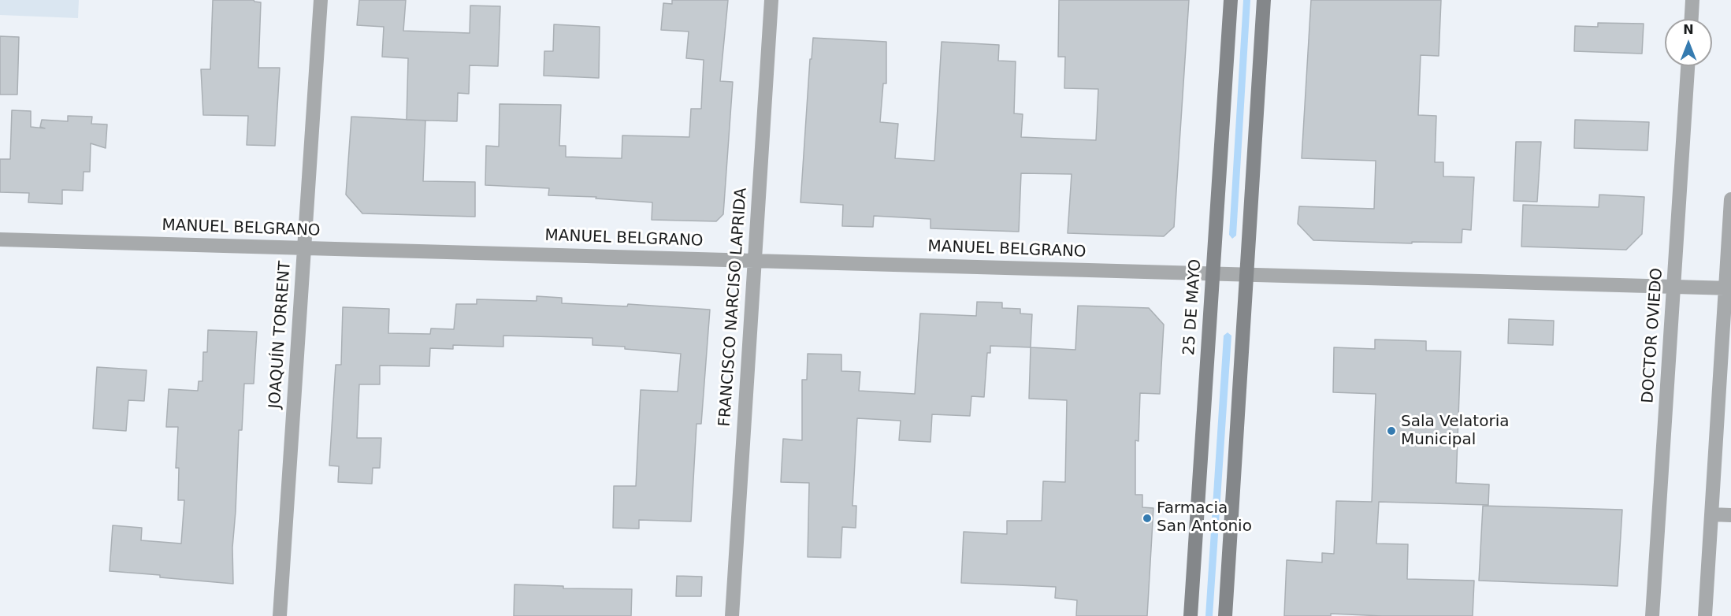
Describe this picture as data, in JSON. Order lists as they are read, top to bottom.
{
  "streets": {
    "main road": ["25 DE MAYO"],
    "street": [
      "MANUEL BELGRANO",
      "FRANCISCO NARCISO LAPRIDA",
      "JOAQUÍN TORRENT",
      "DOCTOR OVIEDO"
    ]
  },
  "crossings": [
    ["MANUEL BELGRANO", "FRANCISCO NARCISO LAPRIDA"],
    ["MANUEL BELGRANO", "25 DE MAYO"],
    ["MANUEL BELGRANO", "JOAQUÍN TORRENT"],
    ["MANUEL BELGRANO", "DOCTOR OVIEDO"]
  ],
  "places": ["Sala Velatoria Municipal", "Farmacia San Antonio"],
  "north": "top"
}
